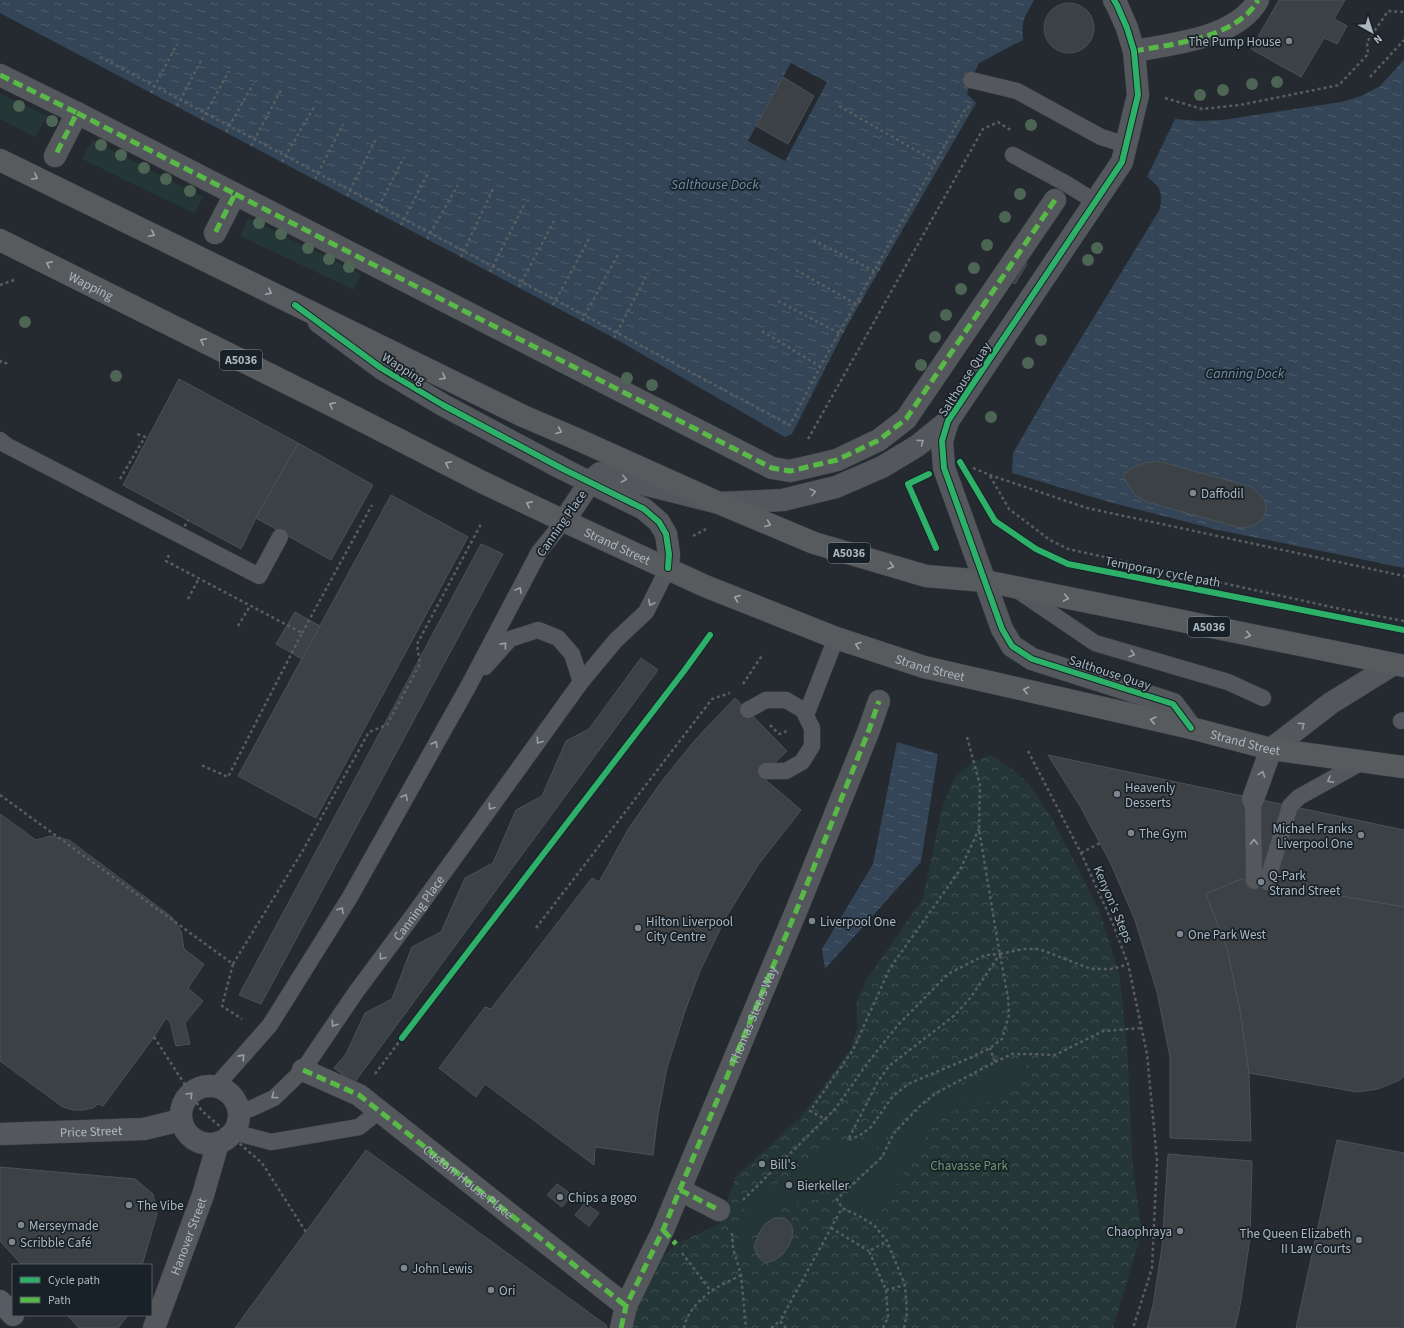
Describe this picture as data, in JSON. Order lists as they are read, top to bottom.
{
  "streets": {
    "highway": ["Wapping", "A5036", "Strand Street"],
    "street": [
      "Salthouse Quay",
      "Canning Place",
      "Thomas Steers Way",
      "Price Street",
      "Custom House Place",
      "Hanover Street"
    ],
    "path": ["Kenyon's Steps"],
    "cycle path": ["Temporary cycle path"]
  },
  "crossings": [
    ["Wapping", "A5036"],
    ["Wapping", "Salthouse Quay"],
    ["Wapping", "Canning Place"],
    ["Wapping", "Strand Street"],
    ["A5036", "Salthouse Quay"],
    ["A5036", "Canning Place"],
    ["Salthouse Quay", "Canning Place"],
    ["Salthouse Quay", "Strand Street"],
    ["Canning Place", "Strand Street"],
    ["Canning Place", "Price Street"],
    ["Canning Place", "Custom House Place"],
    ["Canning Place", "Hanover Street"],
    ["Thomas Steers Way", "Custom House Place"],
    ["Price Street", "Hanover Street"]
  ],
  "water": ["Salthouse Dock", "Canning Dock"],
  "parks": ["Chavasse Park"],
  "places": [
    "The Pump House",
    "Daffodil",
    "Heavenly Desserts",
    "The Gym",
    "Michael Franks Liverpool One",
    "Q-Park Strand Street",
    "Liverpool One",
    "Hilton Liverpool City Centre",
    "One Park West",
    "Bill's",
    "Bierkeller",
    "Chips a gogo",
    "The Vibe",
    "Merseymade",
    "Chaophraya",
    "The Queen Elizabeth II Law Courts",
    "Scribble Café",
    "John Lewis",
    "Ori"
  ],
  "legend": ["Cycle path", "Path"],
  "north": "bottom right"
}
